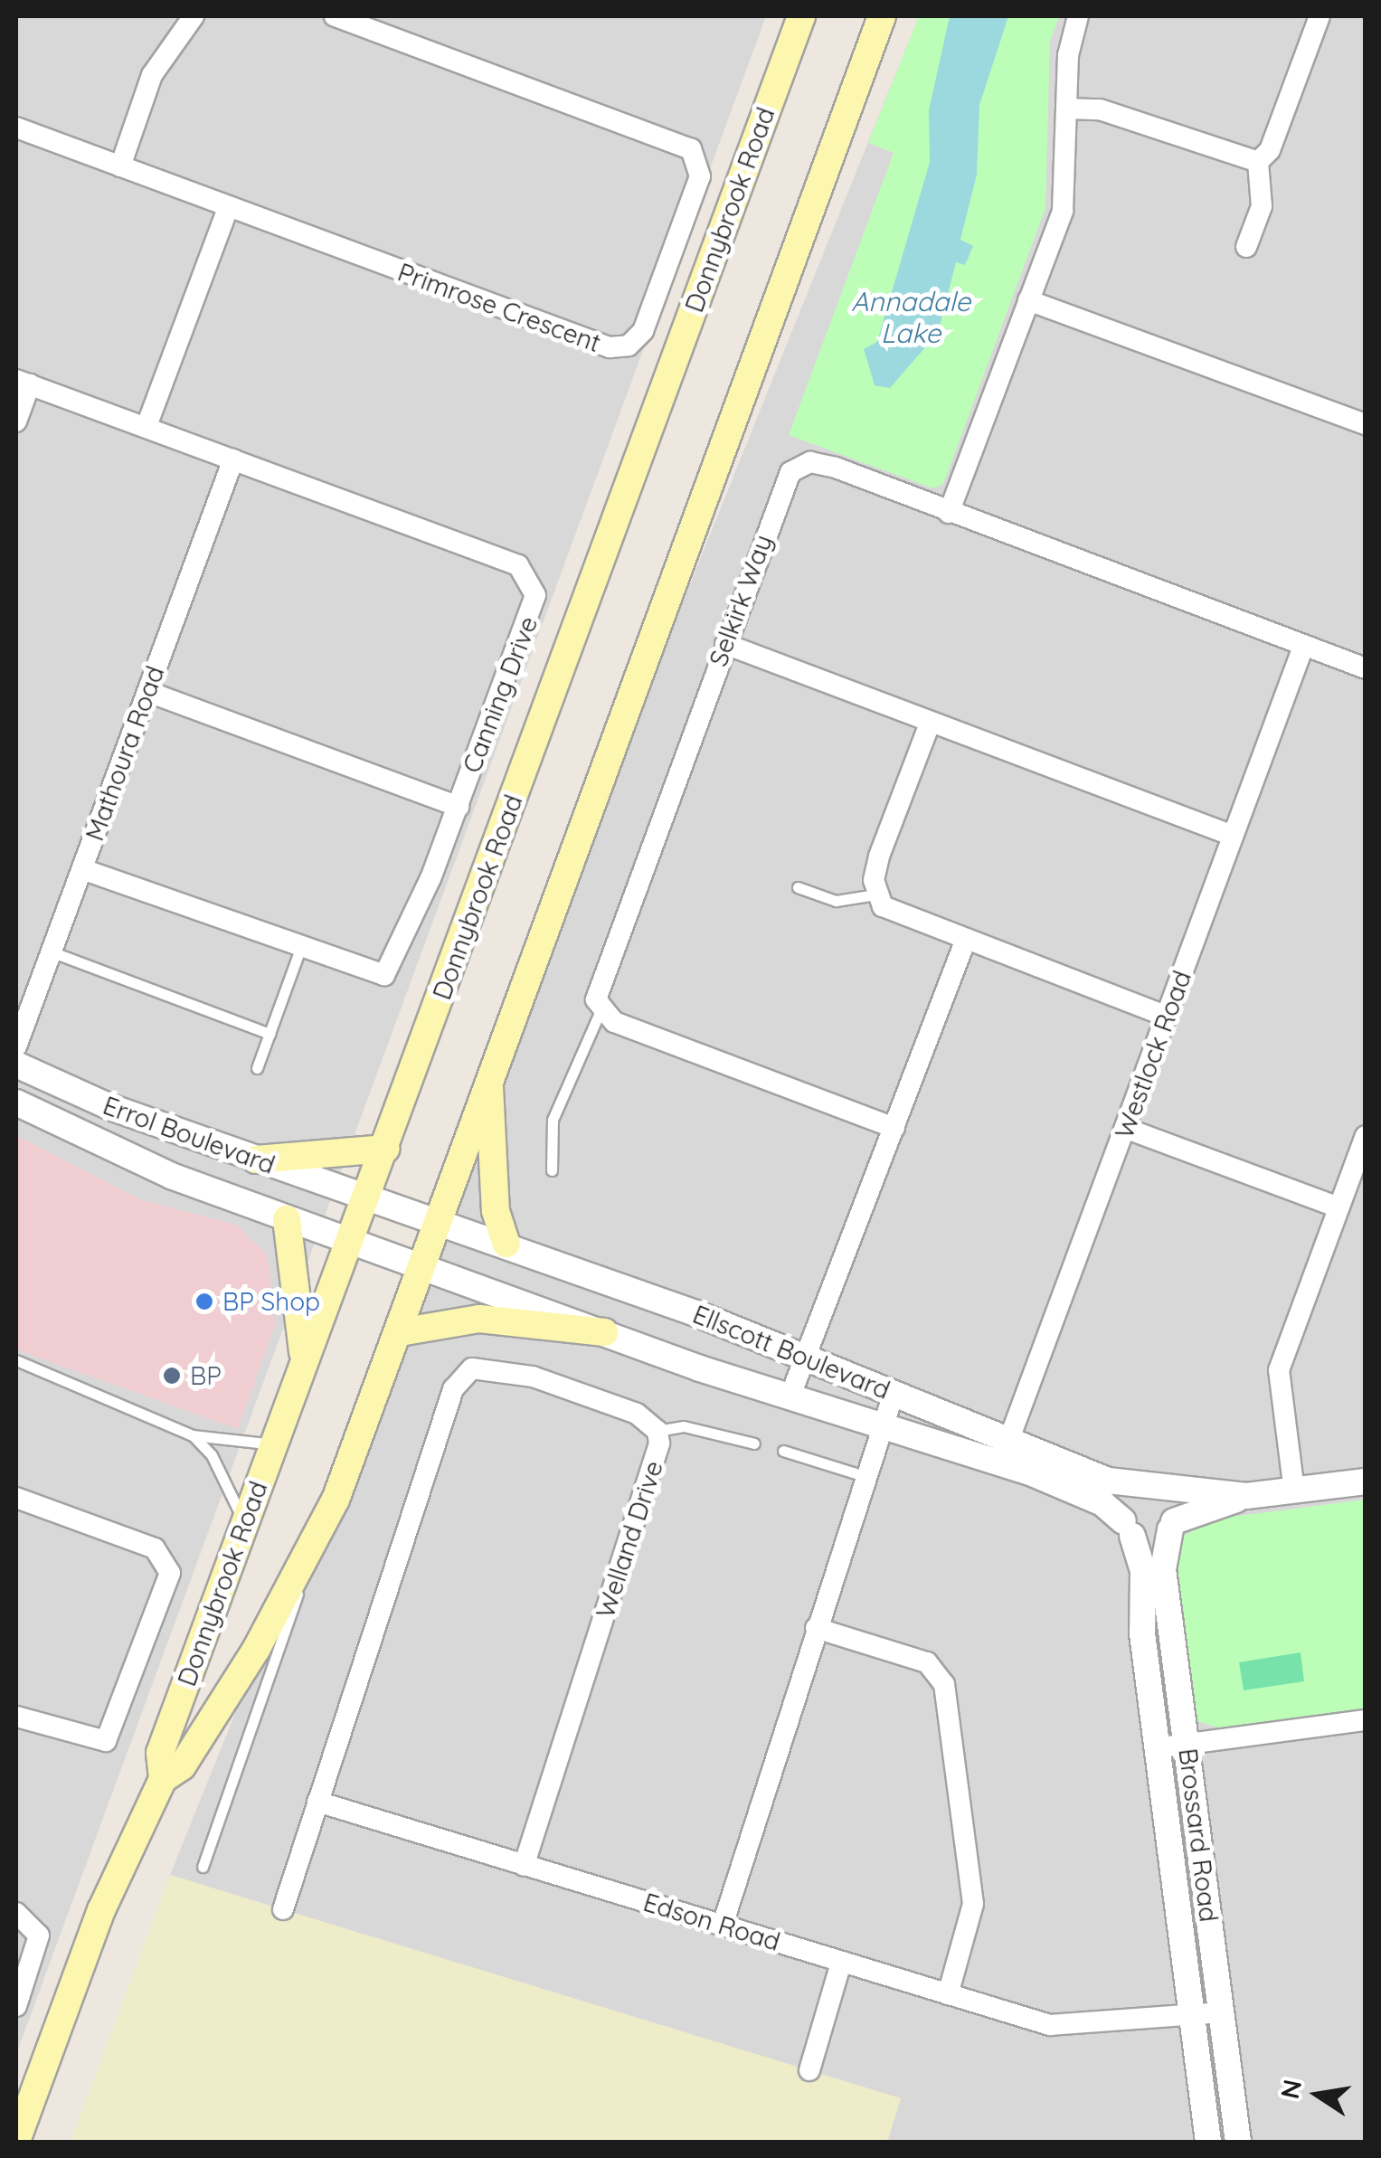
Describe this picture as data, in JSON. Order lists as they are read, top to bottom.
{
  "streets": {
    "main road": ["Donnybrook Road"],
    "street": [
      "Primrose Crescent",
      "Selkirk Way",
      "Canning Drive",
      "Mathoura Road",
      "Westlock Road",
      "Errol Boulevard",
      "Ellscott Boulevard",
      "Welland Drive",
      "Brossard Road",
      "Edson Road"
    ]
  },
  "crossings": [
    ["Donnybrook Road", "Errol Boulevard"],
    ["Donnybrook Road", "Ellscott Boulevard"],
    ["Selkirk Way", "Westlock Road"],
    ["Canning Drive", "Mathoura Road"],
    ["Westlock Road", "Ellscott Boulevard"],
    ["Errol Boulevard", "Ellscott Boulevard"],
    ["Ellscott Boulevard", "Brossard Road"],
    ["Welland Drive", "Edson Road"],
    ["Brossard Road", "Edson Road"]
  ],
  "water": ["Annadale Lake"],
  "places": ["BP Shop", "BP"],
  "north": "left"
}
